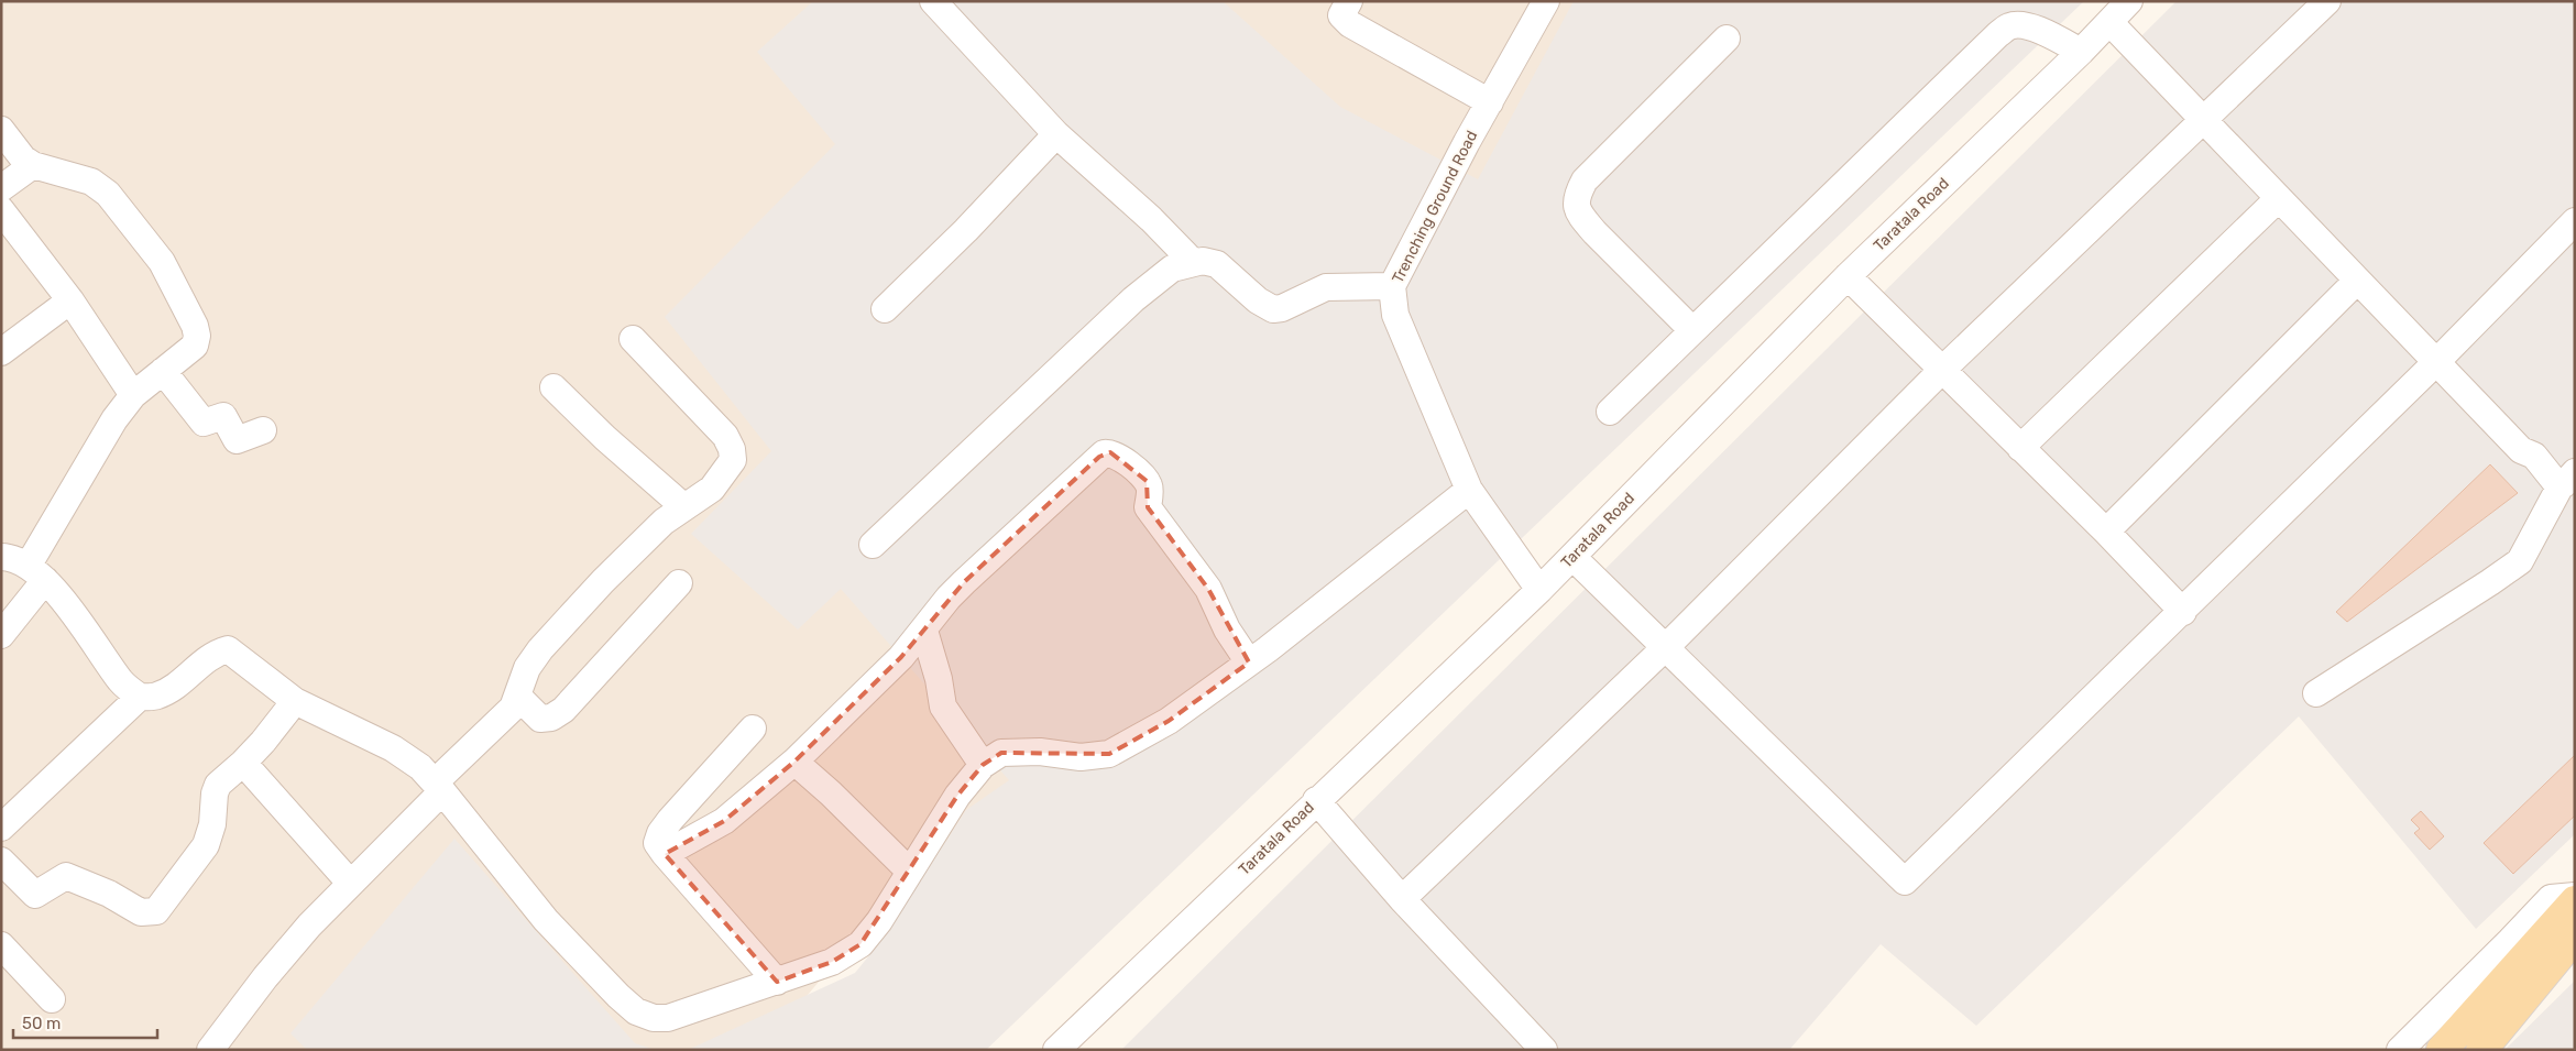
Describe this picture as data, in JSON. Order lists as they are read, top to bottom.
{
  "streets": {
    "street": ["Trenching Ground Road", "Taratala Road"]
  },
  "crossings": [
    ["Trenching Ground Road", "Taratala Road"]
  ],
  "scale_bar": "50 m"
}
